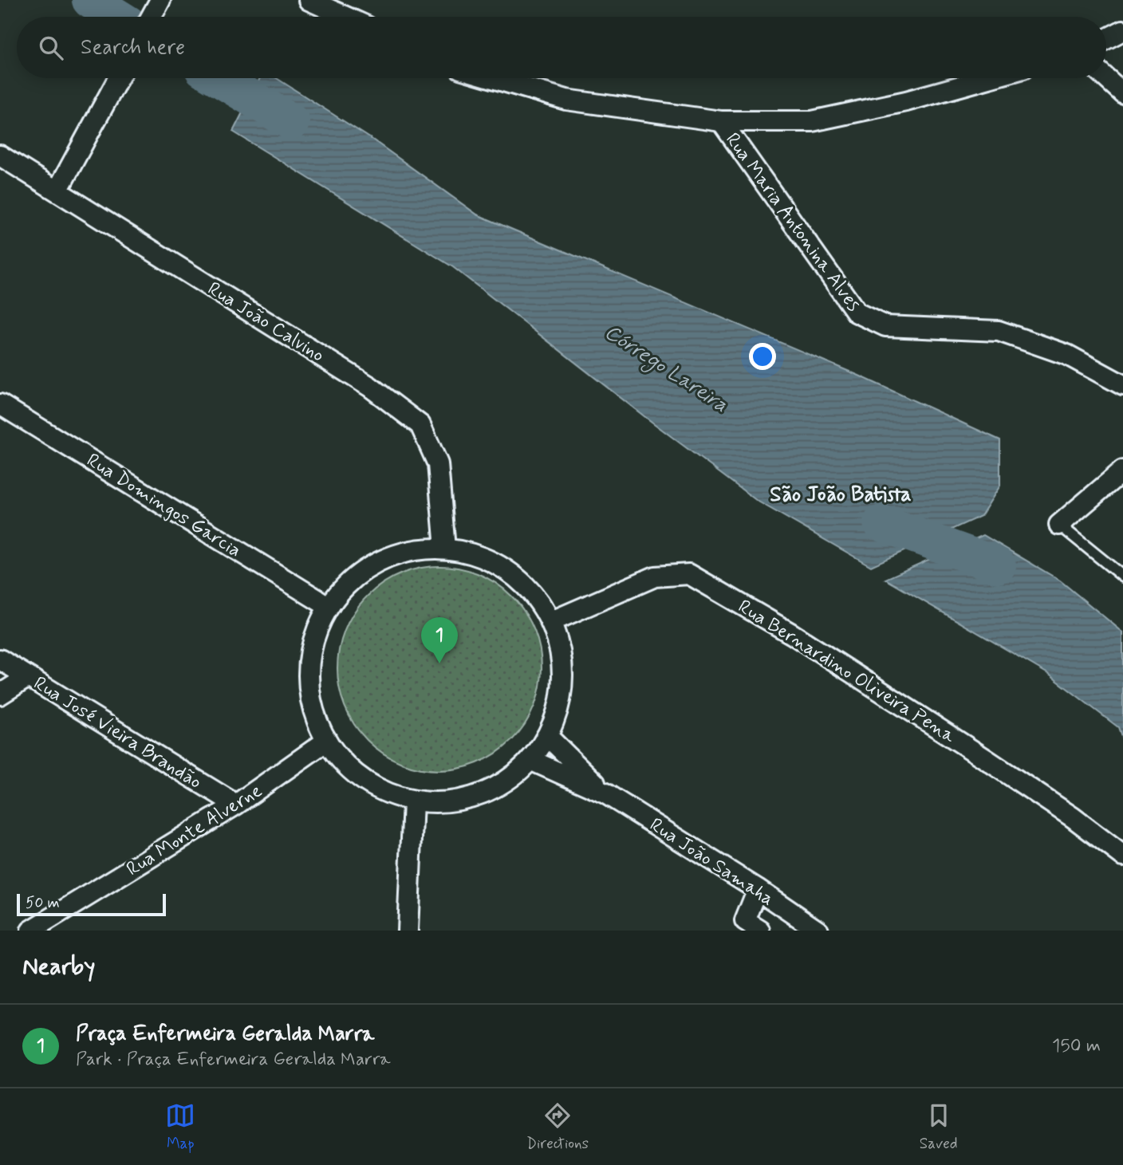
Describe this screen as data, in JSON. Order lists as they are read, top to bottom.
{
  "streets": {
    "street": [
      "Rua Maria Antonina Alves",
      "Rua João Calvino",
      "Rua Domingos Garcia",
      "Rua Bernardino Oliveira Pena",
      "Rua José Vieira Brandão",
      "Rua Monte Alverne",
      "Rua João Samaha"
    ]
  },
  "crossings": [
    ["Rua José Vieira Brandão", "Rua Monte Alverne"]
  ],
  "districts": ["São João Batista"],
  "water": ["Córrego Lareira"],
  "scale_bar": "50 m",
  "page": {
    "search": "Search here",
    "pins": "1",
    "scale": "50 m",
    "heading": "Nearby",
    "list": [
      {
        "mark": "1",
        "name": "Praça Enfermeira Geralda Marra",
        "note": "Park · Praça Enfermeira Geralda Marra",
        "value": "150 m"
      }
    ],
    "nav": ["Map", "Directions", "Saved"]
  }
}
